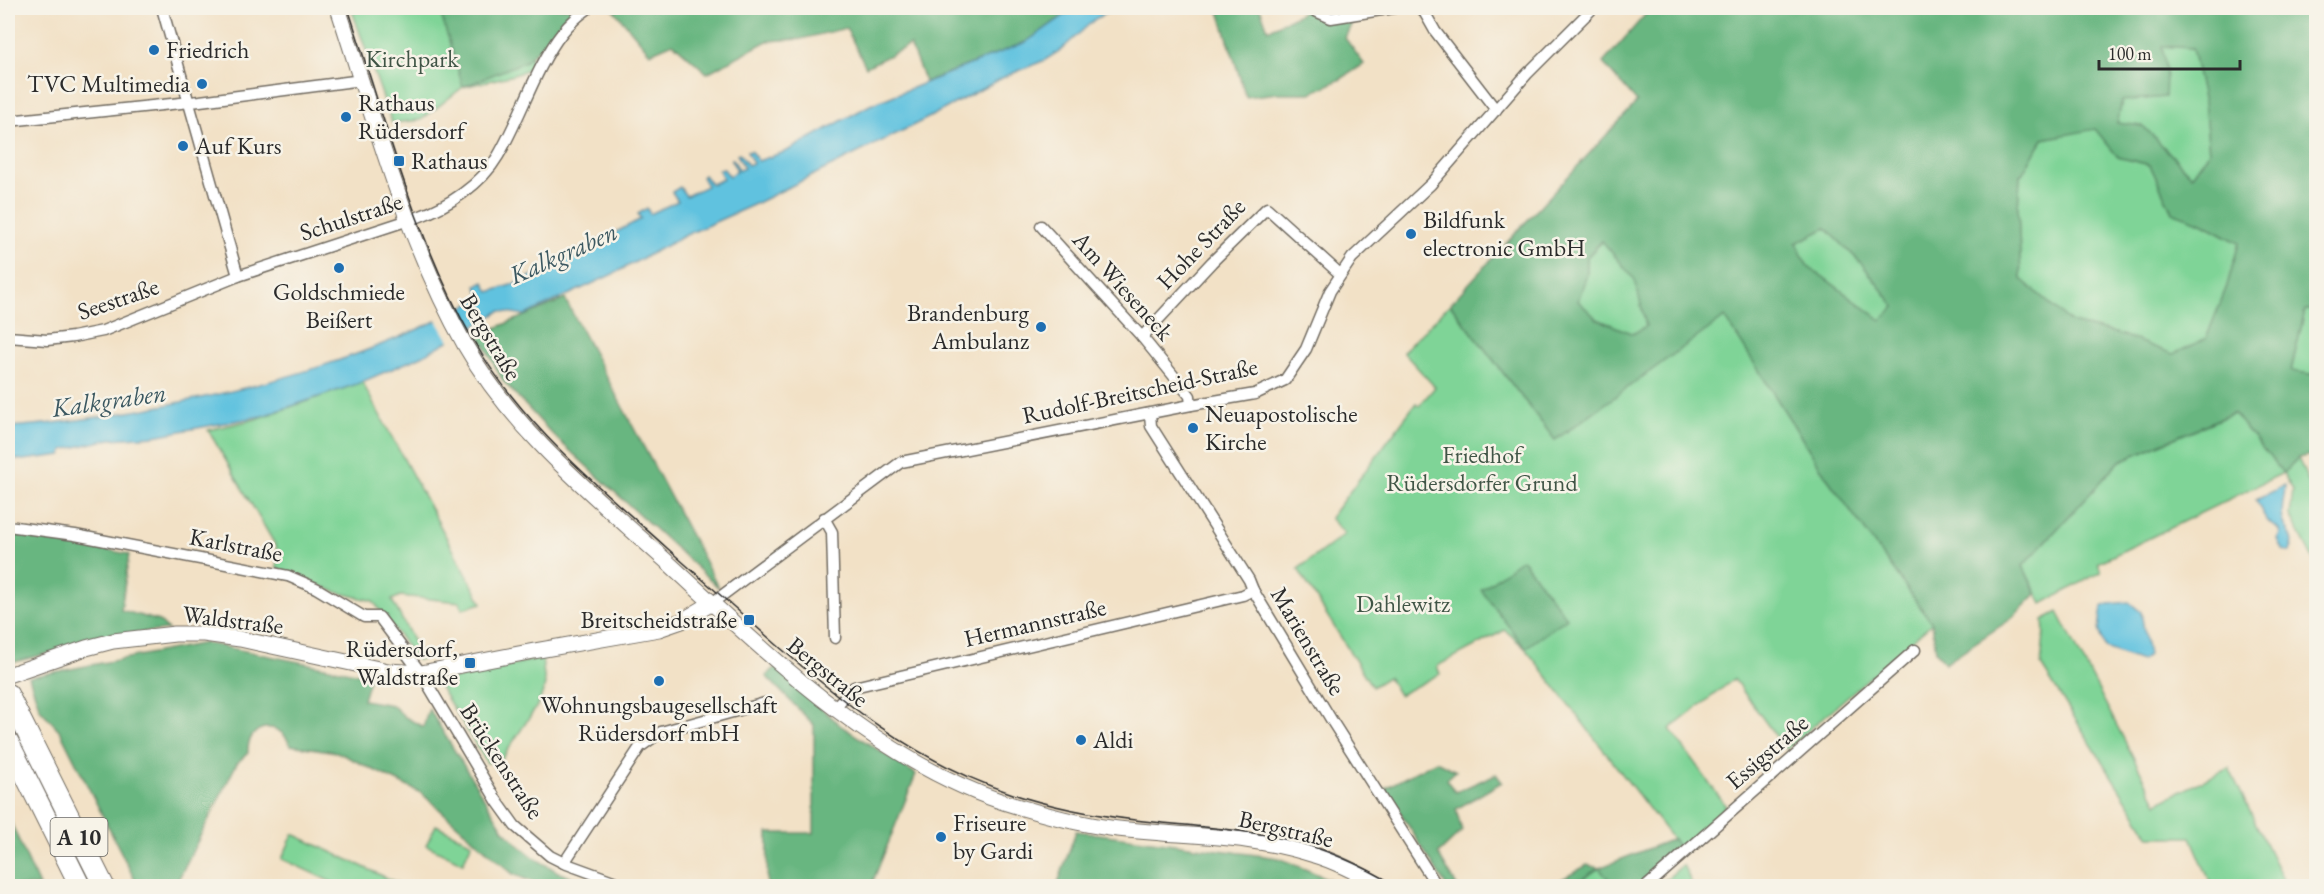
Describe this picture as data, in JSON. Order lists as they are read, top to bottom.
{
  "streets": {
    "highway": ["A 10"],
    "street": [
      "Schulstraße",
      "Hohe Straße",
      "Am Wieseneck",
      "Seestraße",
      "Bergstraße",
      "Rudolf-Breitscheid-Straße",
      "Karlstraße",
      "Waldstraße",
      "Hermannstraße",
      "Marienstraße",
      "Essigstraße",
      "Brückenstraße"
    ]
  },
  "crossings": [
    ["Schulstraße", "Seestraße"],
    ["Schulstraße", "Bergstraße"],
    ["Hohe Straße", "Am Wieseneck"],
    ["Hohe Straße", "Rudolf-Breitscheid-Straße"],
    ["Am Wieseneck", "Rudolf-Breitscheid-Straße"],
    ["Bergstraße", "Rudolf-Breitscheid-Straße"],
    ["Bergstraße", "Hermannstraße"],
    ["Rudolf-Breitscheid-Straße", "Karlstraße"],
    ["Rudolf-Breitscheid-Straße", "Waldstraße"],
    ["Rudolf-Breitscheid-Straße", "Marienstraße"],
    ["Rudolf-Breitscheid-Straße", "Brückenstraße"],
    ["Karlstraße", "Waldstraße"],
    ["Karlstraße", "Brückenstraße"],
    ["Waldstraße", "Brückenstraße"],
    ["Hermannstraße", "Marienstraße"]
  ],
  "water": ["Kalkgraben"],
  "parks": ["Kirchpark", "Friedhof Rüdersdorfer Grund", "Dahlewitz"],
  "places": {
    "other": [
      "Friedrich",
      "TVC Multimedia",
      "Rathaus Rüdersdorf",
      "Auf Kurs",
      "Bildfunk electronic GmbH",
      "Goldschmiede Beißert",
      "Brandenburg Ambulanz",
      "Neuapostolische Kirche",
      "Wohnungsbaugesellschaft Rüdersdorf mbH",
      "Aldi",
      "Friseure by Gardi"
    ],
    "transit": ["Rathaus", "Breitscheidstraße", "Rüdersdorf, Waldstraße"]
  },
  "scale_bar": "100 m"
}
